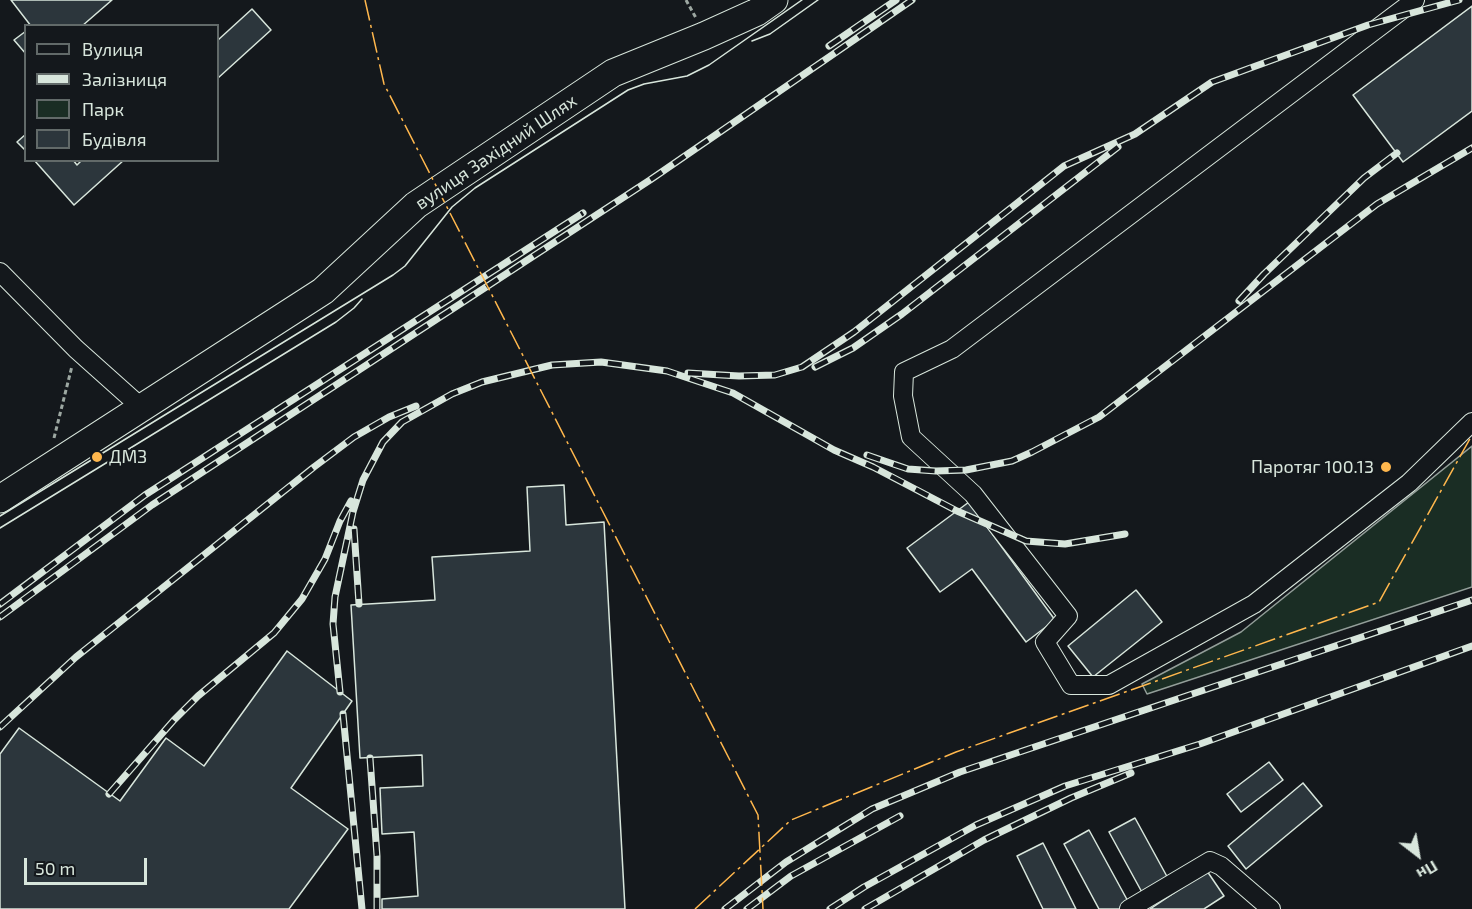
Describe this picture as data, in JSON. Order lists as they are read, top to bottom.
{
  "streets": {
    "highway": ["вулиця Західний Шлях"]
  },
  "places": ["ДМЗ", "Паротяг 100.13"],
  "legend": [
    "Вулиця",
    "Залізниця",
    "Парк",
    "Будівля"
  ],
  "scale_bar": "50 m",
  "north": "bottom right"
}
